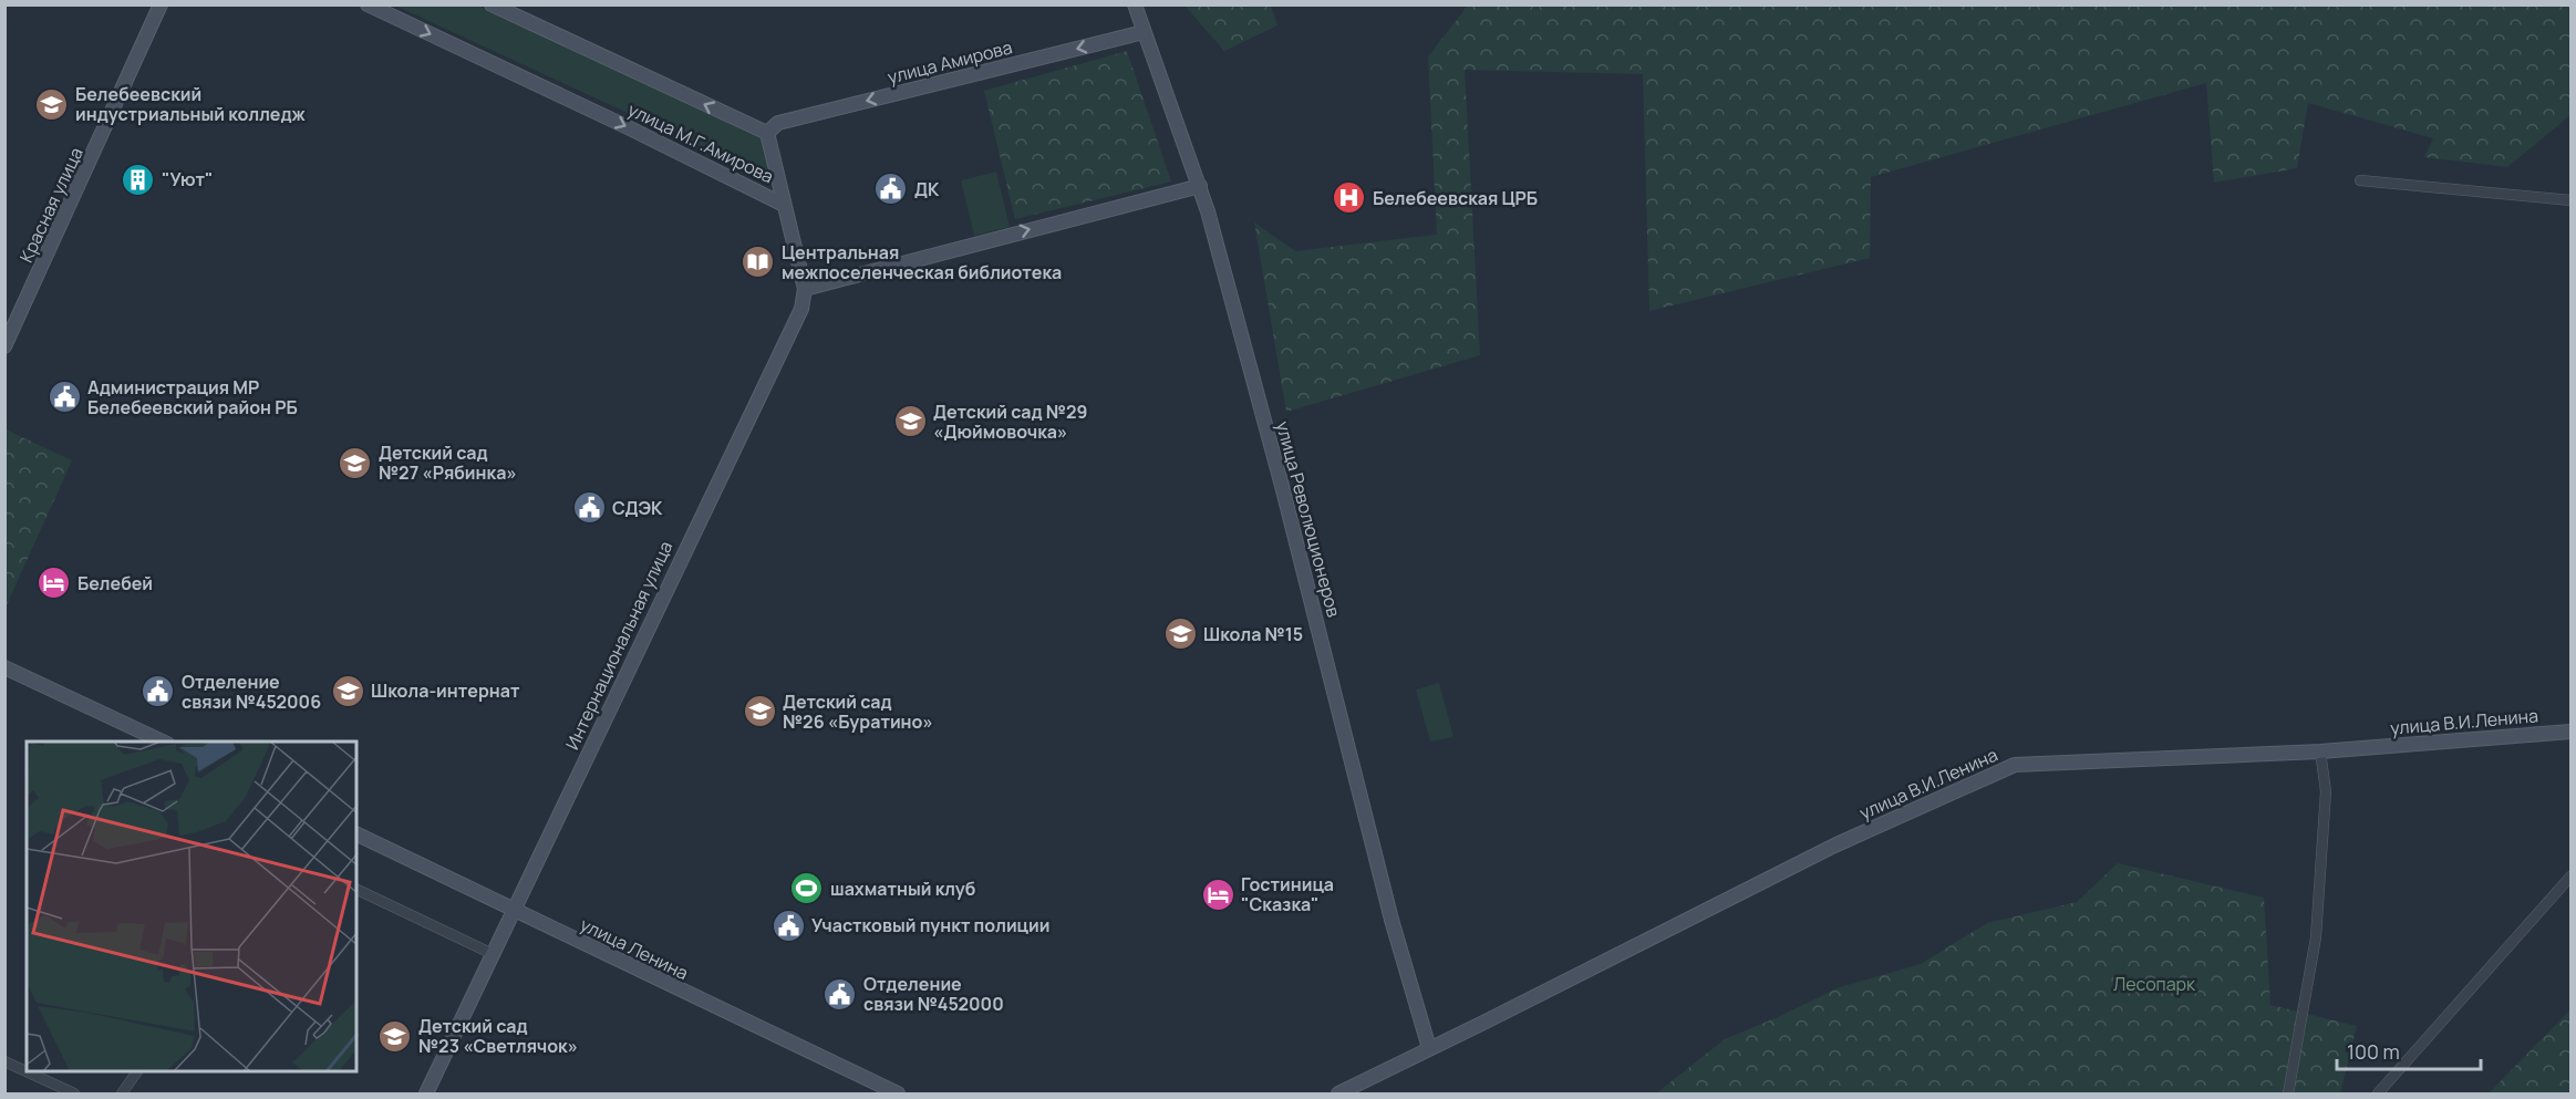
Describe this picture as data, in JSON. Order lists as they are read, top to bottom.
{
  "streets": {
    "main road": [
      "улица Амирова",
      "улица М.Г.Амирова",
      "Красная улица",
      "улица Революционеров",
      "Интернациональная улица",
      "улица В.И.Ленина",
      "улица Ленина"
    ]
  },
  "crossings": [
    ["улица Амирова", "улица М.Г.Амирова"],
    ["улица Амирова", "улица Революционеров"],
    ["улица М.Г.Амирова", "Интернациональная улица"],
    ["улица Революционеров", "улица В.И.Ленина"],
    ["Интернациональная улица", "улица Ленина"]
  ],
  "one_way": ["улица Амирова"],
  "parks": ["Лесопарк"],
  "places": {
    "school or university": [
      "Белебеевский индустриальный колледж",
      "Детский сад №29 «Дюймовочка»",
      "Детский сад №27 «Рябинка»",
      "Школа №15",
      "Школа-интернат",
      "Детский сад №26 «Буратино»",
      "Детский сад №23 «Светлячок»"
    ],
    "building": ["\"Уют\""],
    "public building": [
      "ДК",
      "Администрация МР Белебеевский район РБ",
      "СДЭК",
      "Отделение связи №452006",
      "Участковый пункт полиции",
      "Отделение связи №452000"
    ],
    "hospital": ["Белебеевская ЦРБ"],
    "library": ["Центральная межпоселенческая библиотека"],
    "hotel": ["Белебей", "Гостиница \"Сказка\""],
    "sports": ["шахматный клуб"]
  },
  "scale_bar": "100 m"
}
